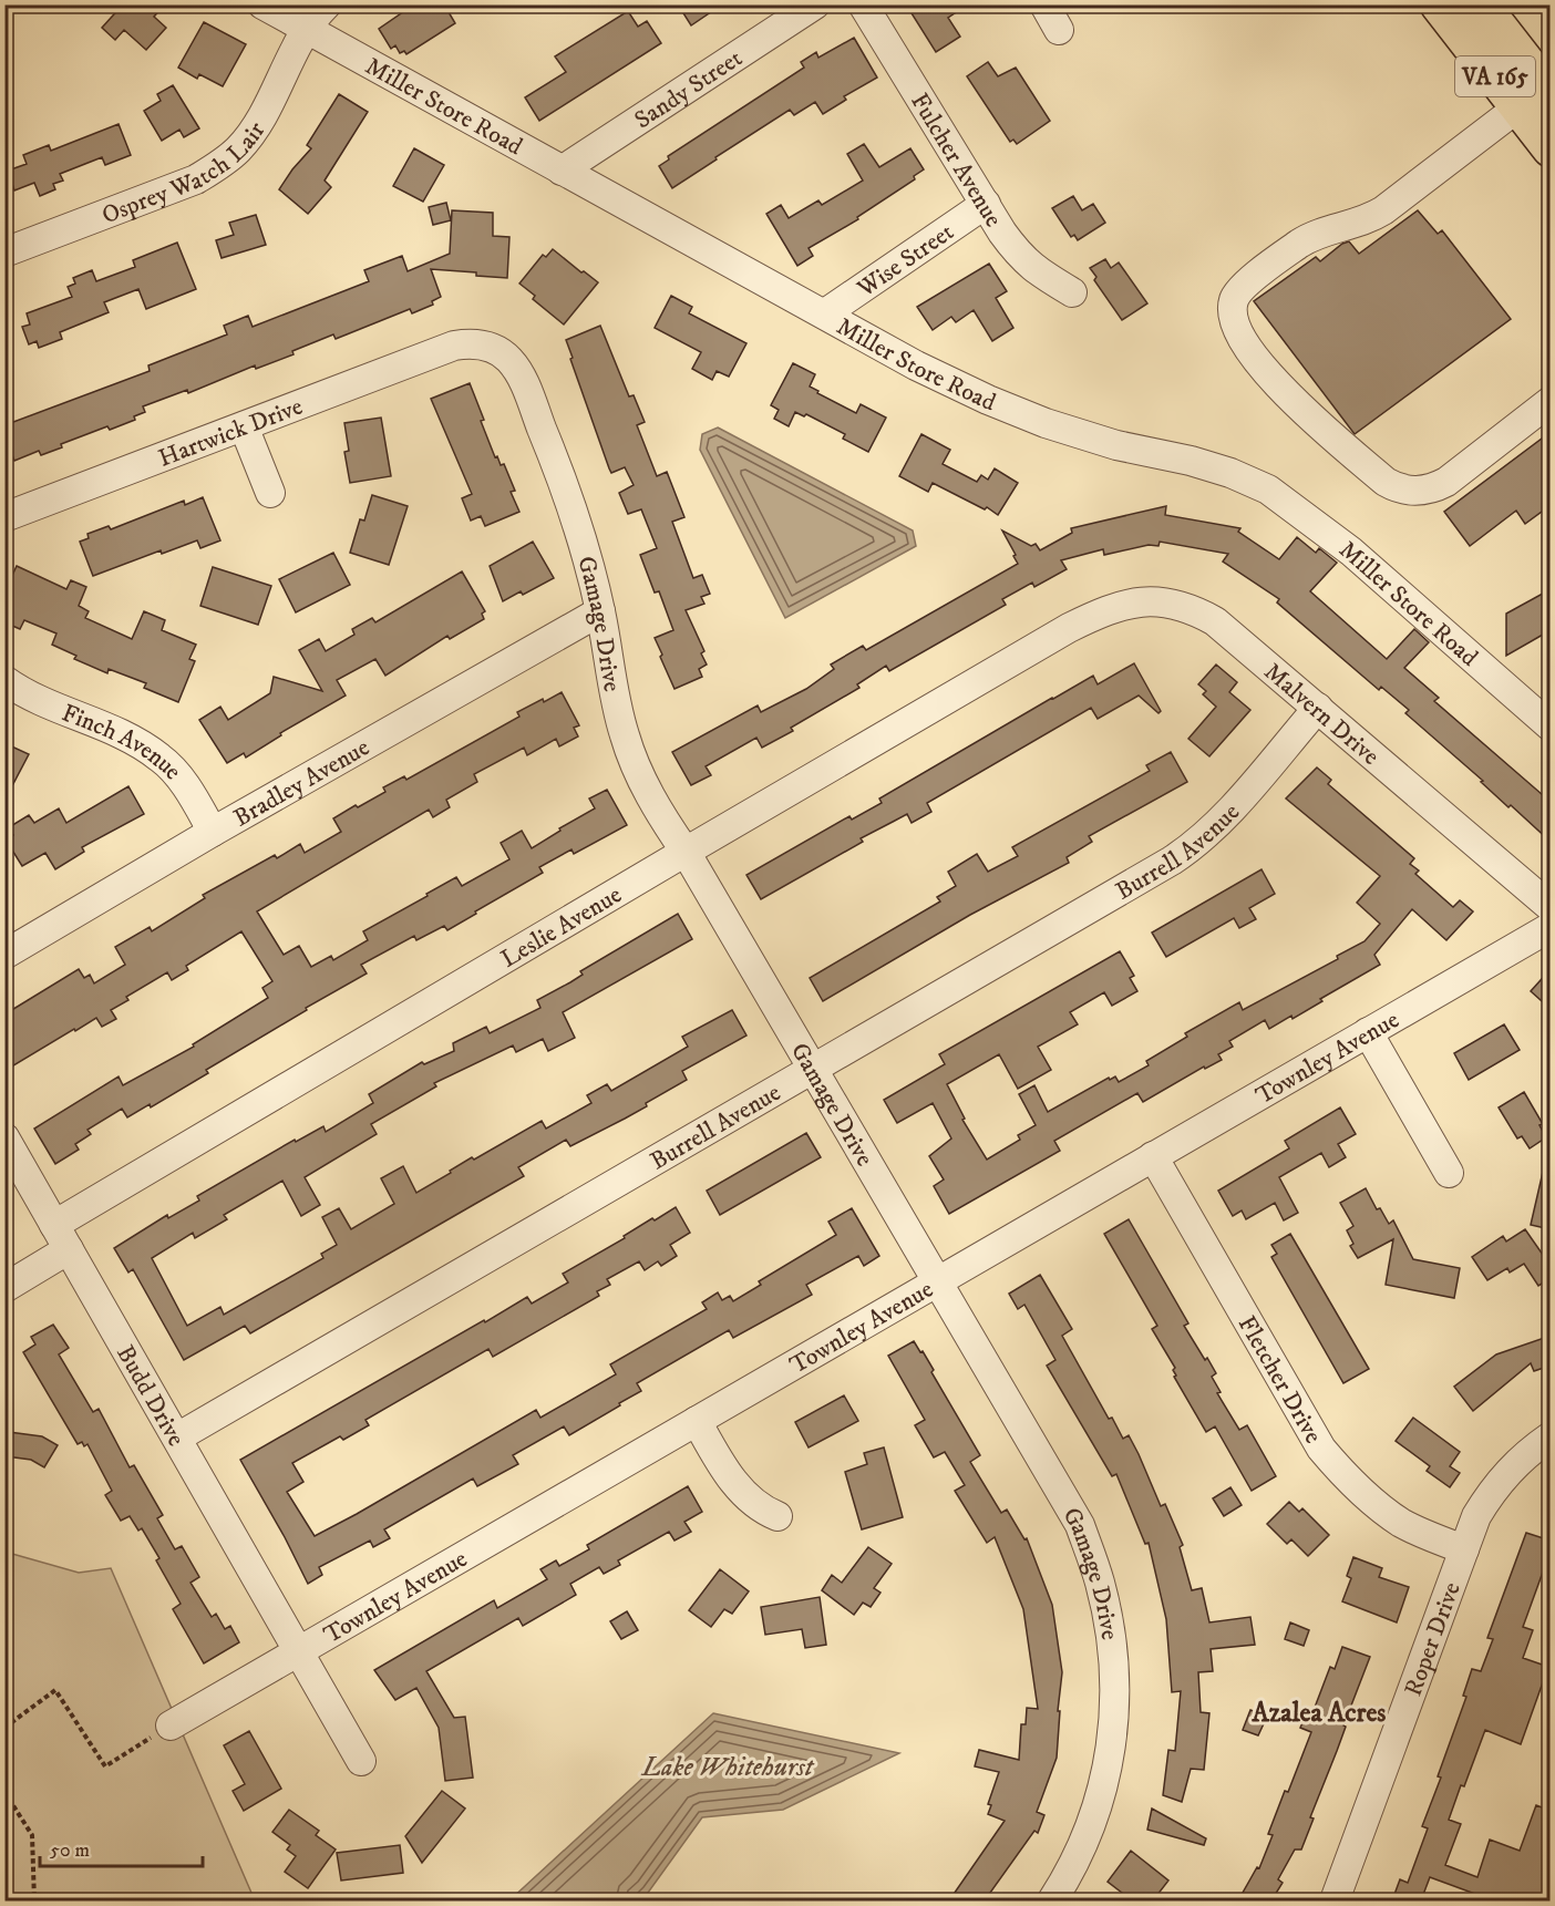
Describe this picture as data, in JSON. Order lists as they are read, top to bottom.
{
  "streets": {
    "main road": ["VA 165"],
    "street": [
      "Sandy Street",
      "Miller Store Road",
      "Fulcher Avenue",
      "Osprey Watch Lair",
      "Wise Street",
      "Hartwick Drive",
      "Gamage Drive",
      "Malvern Drive",
      "Finch Avenue",
      "Bradley Avenue",
      "Burrell Avenue",
      "Leslie Avenue",
      "Townley Avenue",
      "Fletcher Drive",
      "Budd Drive",
      "Roper Drive"
    ]
  },
  "crossings": [
    ["Sandy Street", "Miller Store Road"],
    ["Miller Store Road", "Osprey Watch Lair"],
    ["Miller Store Road", "Wise Street"],
    ["Fulcher Avenue", "Wise Street"],
    ["Hartwick Drive", "Gamage Drive"],
    ["Gamage Drive", "Bradley Avenue"],
    ["Gamage Drive", "Burrell Avenue"],
    ["Gamage Drive", "Leslie Avenue"],
    ["Gamage Drive", "Townley Avenue"],
    ["Malvern Drive", "Burrell Avenue"],
    ["Malvern Drive", "Leslie Avenue"],
    ["Finch Avenue", "Bradley Avenue"],
    ["Burrell Avenue", "Budd Drive"],
    ["Leslie Avenue", "Budd Drive"],
    ["Townley Avenue", "Fletcher Drive"],
    ["Townley Avenue", "Budd Drive"],
    ["Fletcher Drive", "Roper Drive"]
  ],
  "districts": ["Azalea Acres"],
  "water": ["Lake Whitehurst"],
  "scale_bar": "50 m"
}
